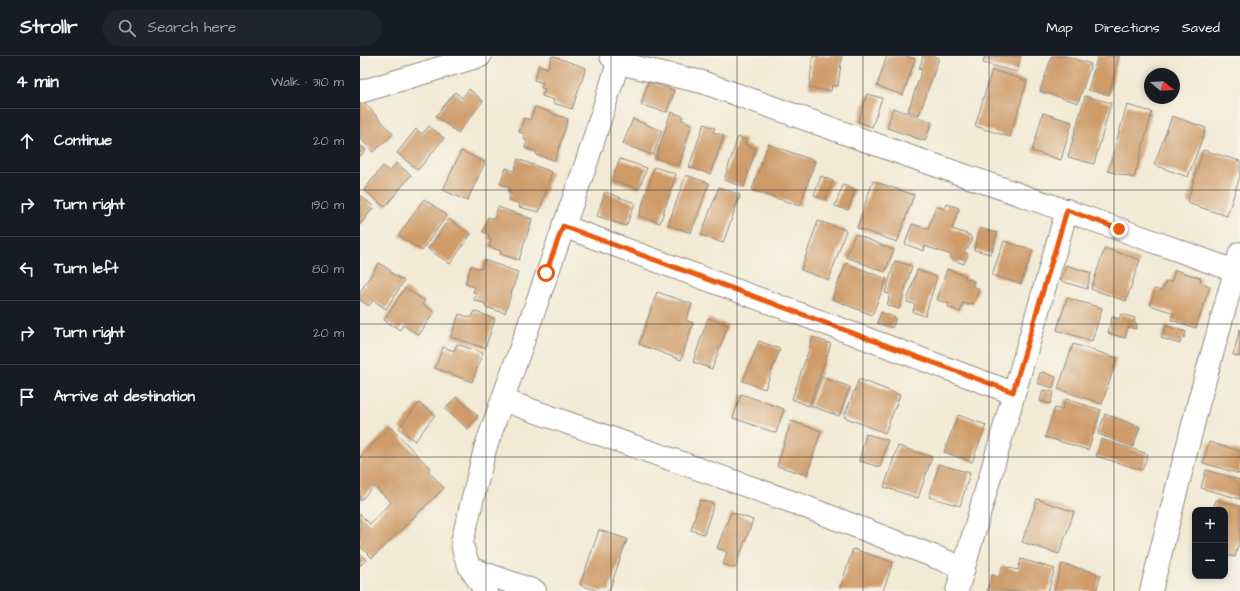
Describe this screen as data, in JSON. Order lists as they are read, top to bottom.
{
  "north": "right",
  "page": {
    "header": "Strollr",
    "search": "Search here",
    "nav": ["Map", "Directions", "Saved"],
    "heading": ["4 min", "Walk · 310 m"],
    "list": [
      ["Continue", "20 m"],
      ["Turn right", "190 m"],
      ["Turn left", "80 m"],
      ["Turn right", "20 m"],
      "Arrive at destination"
    ],
    "map_buttons": ["+", "−"]
  }
}
